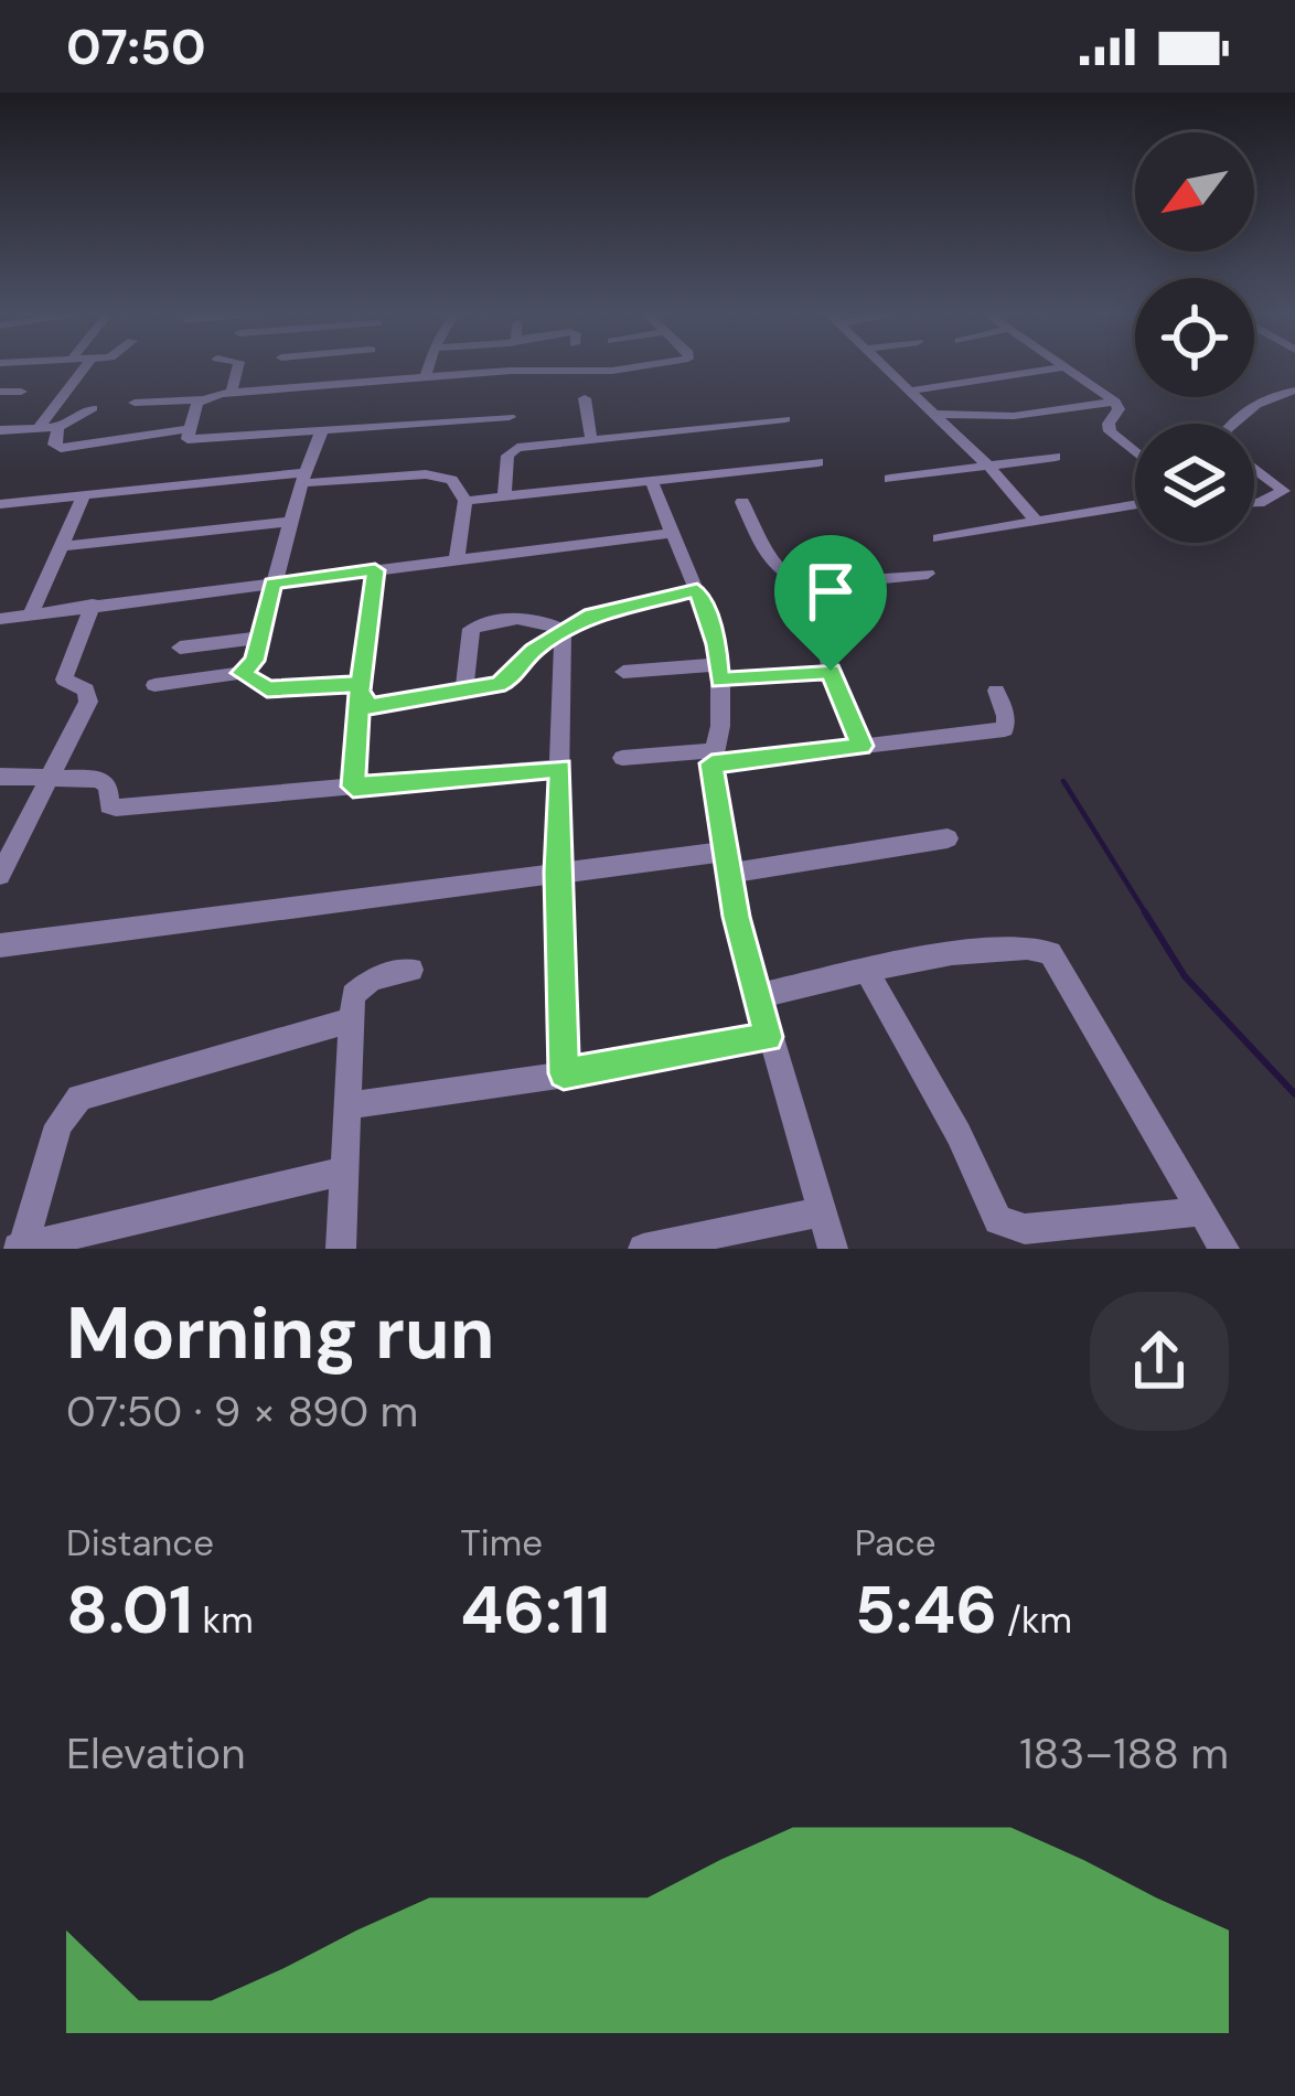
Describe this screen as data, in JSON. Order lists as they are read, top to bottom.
{
  "north": "bottom left",
  "page": {
    "status": "07:50",
    "heading": ["Morning run", "07:50 · 9 × 890 m"],
    "stats": [
      ["Distance", "8.01 km"],
      ["Time", "46:11"],
      ["Pace", "5:46 /km"]
    ],
    "chart": ["Elevation", "183–188 m"]
  }
}
